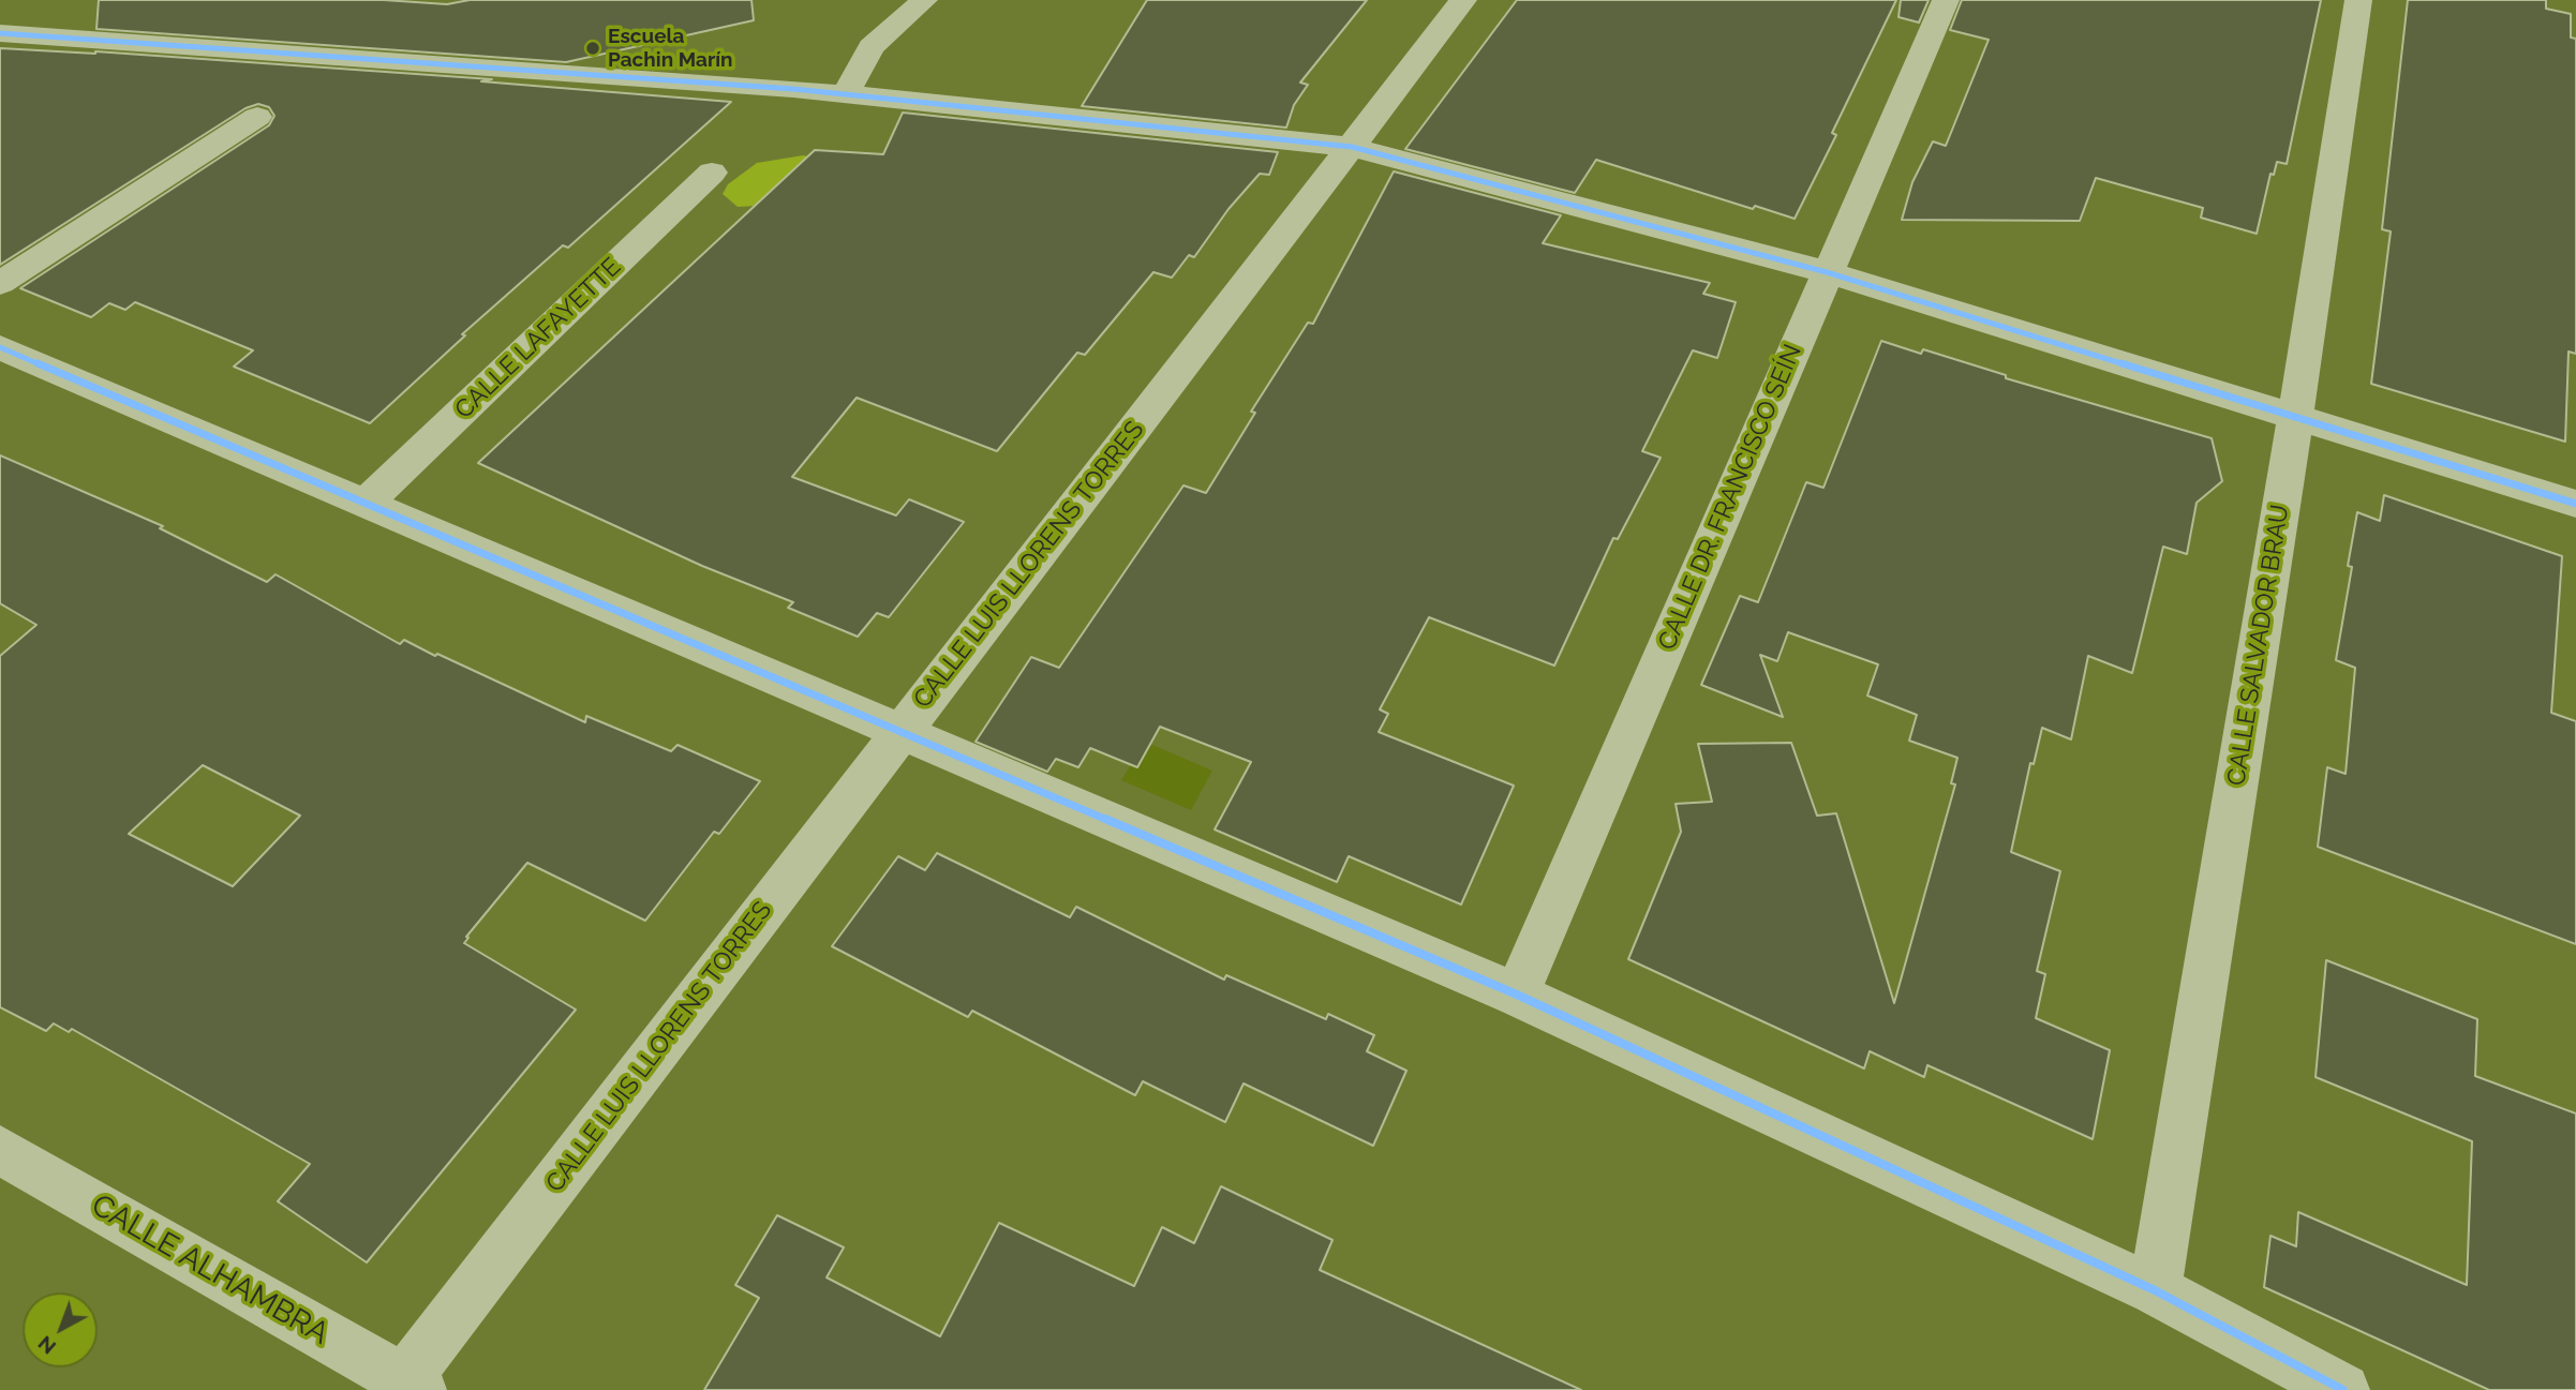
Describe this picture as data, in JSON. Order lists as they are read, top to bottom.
{
  "streets": {
    "street": [
      "CALLE LAFAYETTE",
      "CALLE DR. FRANCISCO SEÍN",
      "CALLE LUIS LLORENS TORRES",
      "CALLE SALVADOR BRAU",
      "CALLE ALHAMBRA"
    ]
  },
  "crossings": [
    ["CALLE LUIS LLORENS TORRES", "CALLE ALHAMBRA"]
  ],
  "places": ["Escuela Pachin Marín"],
  "north": "bottom left"
}
